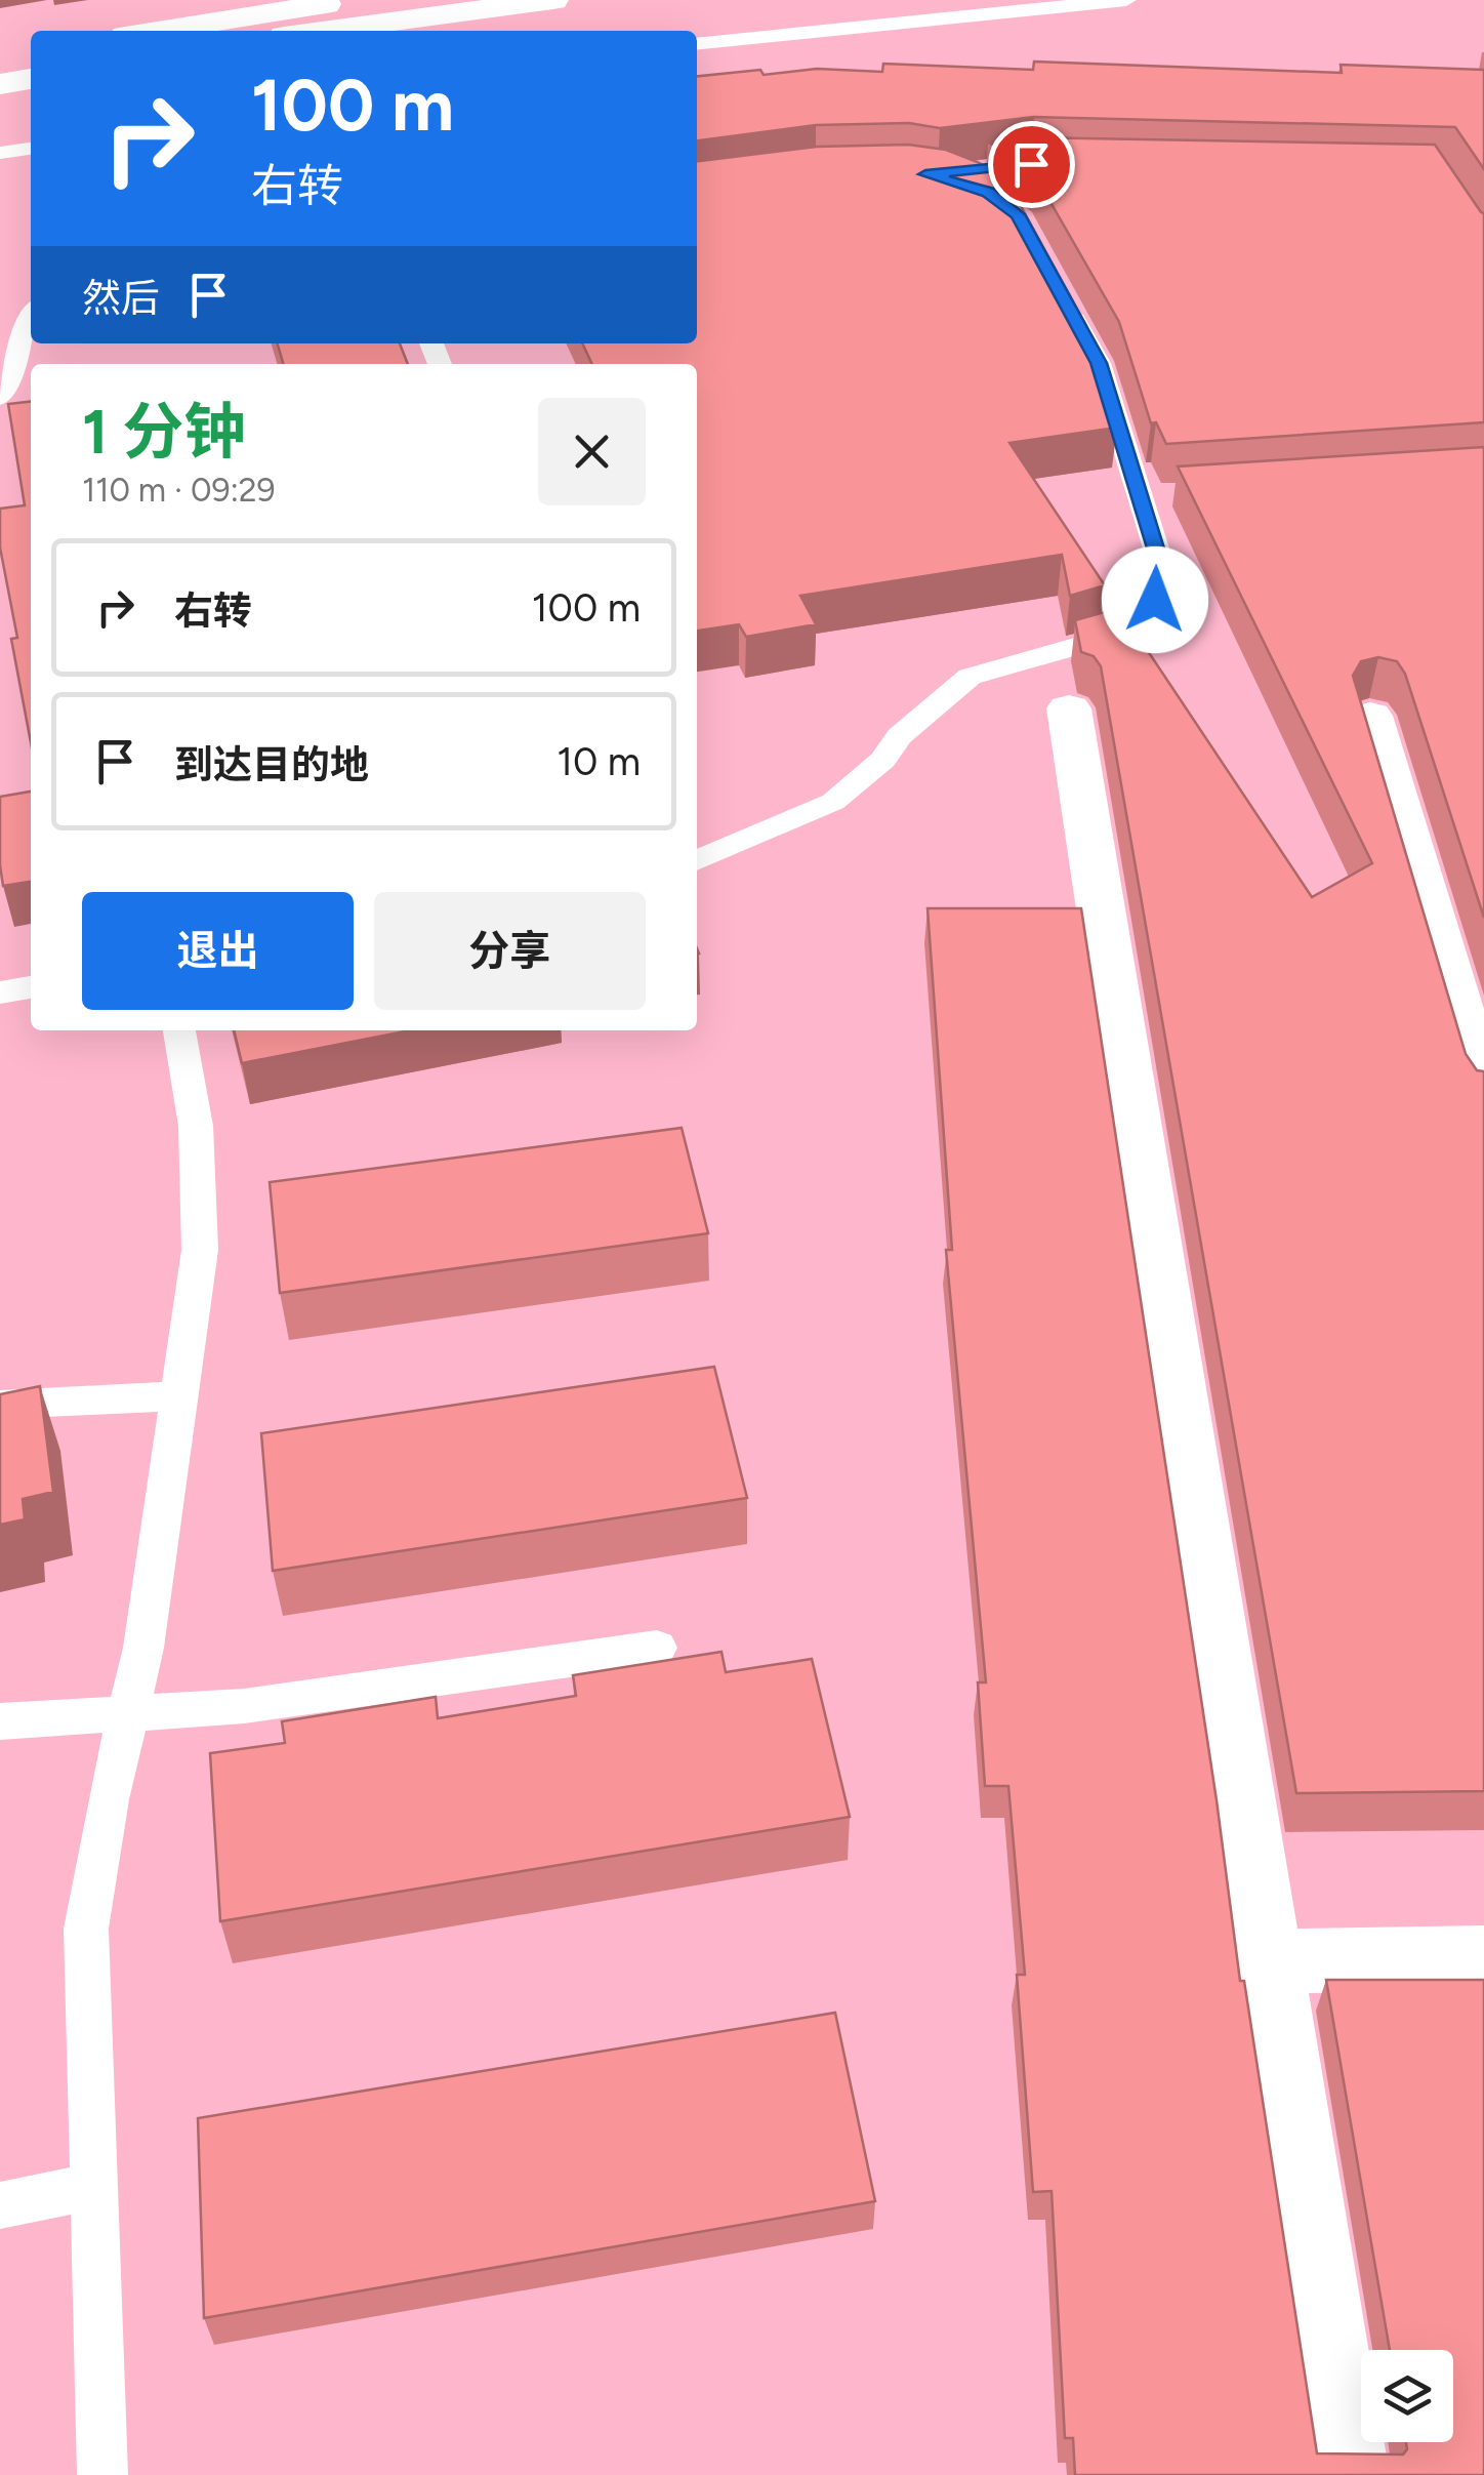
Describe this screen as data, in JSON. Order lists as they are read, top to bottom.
{
  "page": {
    "turn": ["100 m", "右转"],
    "then": "然后",
    "heading": ["1 分钟", "110 m · 09:29"],
    "list": [
      {
        "name": "右转",
        "value": "100 m"
      },
      {
        "name": "到达目的地",
        "value": "10 m"
      }
    ],
    "buttons": ["退出", "分享"]
  }
}
